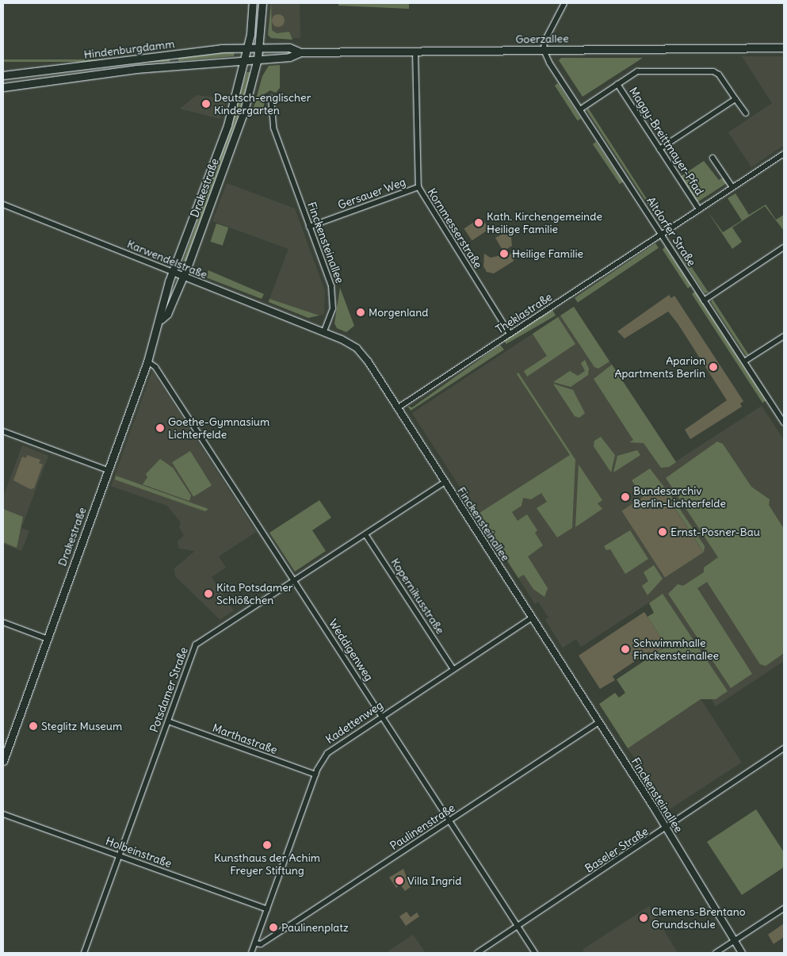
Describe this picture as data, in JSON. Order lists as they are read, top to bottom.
{
  "streets": {
    "main road": ["Goerzallee", "Hindenburgdamm", "Drakestraße"],
    "street": [
      "Maggy-Breittmayer-Pfad",
      "Gersauer Weg",
      "Kornmesserstraße",
      "Altdorfer Straße",
      "Finckensteinallee",
      "Karwendelstraße",
      "Theklastraße",
      "Kopernikusstraße",
      "Weddigenweg",
      "Potsdamer Straße",
      "Kadettenweg",
      "Marthastraße",
      "Paulinenstraße",
      "Baseler Straße",
      "Holbeinstraße"
    ]
  },
  "crossings": [
    ["Goerzallee", "Hindenburgdamm"],
    ["Goerzallee", "Drakestraße"],
    ["Goerzallee", "Kornmesserstraße"],
    ["Goerzallee", "Altdorfer Straße"],
    ["Hindenburgdamm", "Drakestraße"],
    ["Maggy-Breittmayer-Pfad", "Theklastraße"],
    ["Drakestraße", "Karwendelstraße"],
    ["Drakestraße", "Weddigenweg"],
    ["Gersauer Weg", "Kornmesserstraße"],
    ["Gersauer Weg", "Finckensteinallee"],
    ["Kornmesserstraße", "Theklastraße"],
    ["Altdorfer Straße", "Theklastraße"],
    ["Finckensteinallee", "Karwendelstraße"],
    ["Finckensteinallee", "Theklastraße"],
    ["Finckensteinallee", "Potsdamer Straße"],
    ["Finckensteinallee", "Kadettenweg"],
    ["Finckensteinallee", "Paulinenstraße"],
    ["Finckensteinallee", "Baseler Straße"],
    ["Kopernikusstraße", "Potsdamer Straße"],
    ["Kopernikusstraße", "Kadettenweg"],
    ["Weddigenweg", "Potsdamer Straße"],
    ["Weddigenweg", "Kadettenweg"],
    ["Weddigenweg", "Paulinenstraße"],
    ["Weddigenweg", "Baseler Straße"],
    ["Potsdamer Straße", "Marthastraße"],
    ["Potsdamer Straße", "Holbeinstraße"],
    ["Kadettenweg", "Marthastraße"],
    ["Kadettenweg", "Paulinenstraße"],
    ["Kadettenweg", "Holbeinstraße"]
  ],
  "places": [
    "Deutsch-englischer Kindergarten",
    "Kath. Kirchengemeinde Heilige Familie",
    "Heilige Familie",
    "Morgenland",
    "Aparion Apartments Berlin",
    "Goethe-Gymnasium Lichterfelde",
    "Bundesarchiv Berlin-Lichterfelde",
    "Ernst-Posner-Bau",
    "Kita Potsdamer Schlößchen",
    "Schwimmhalle Finckensteinallee",
    "Steglitz Museum",
    "Kunsthaus der Achim Freyer Stiftung",
    "Villa Ingrid",
    "Clemens-Brentano Grundschule",
    "Paulinenplatz"
  ]
}
